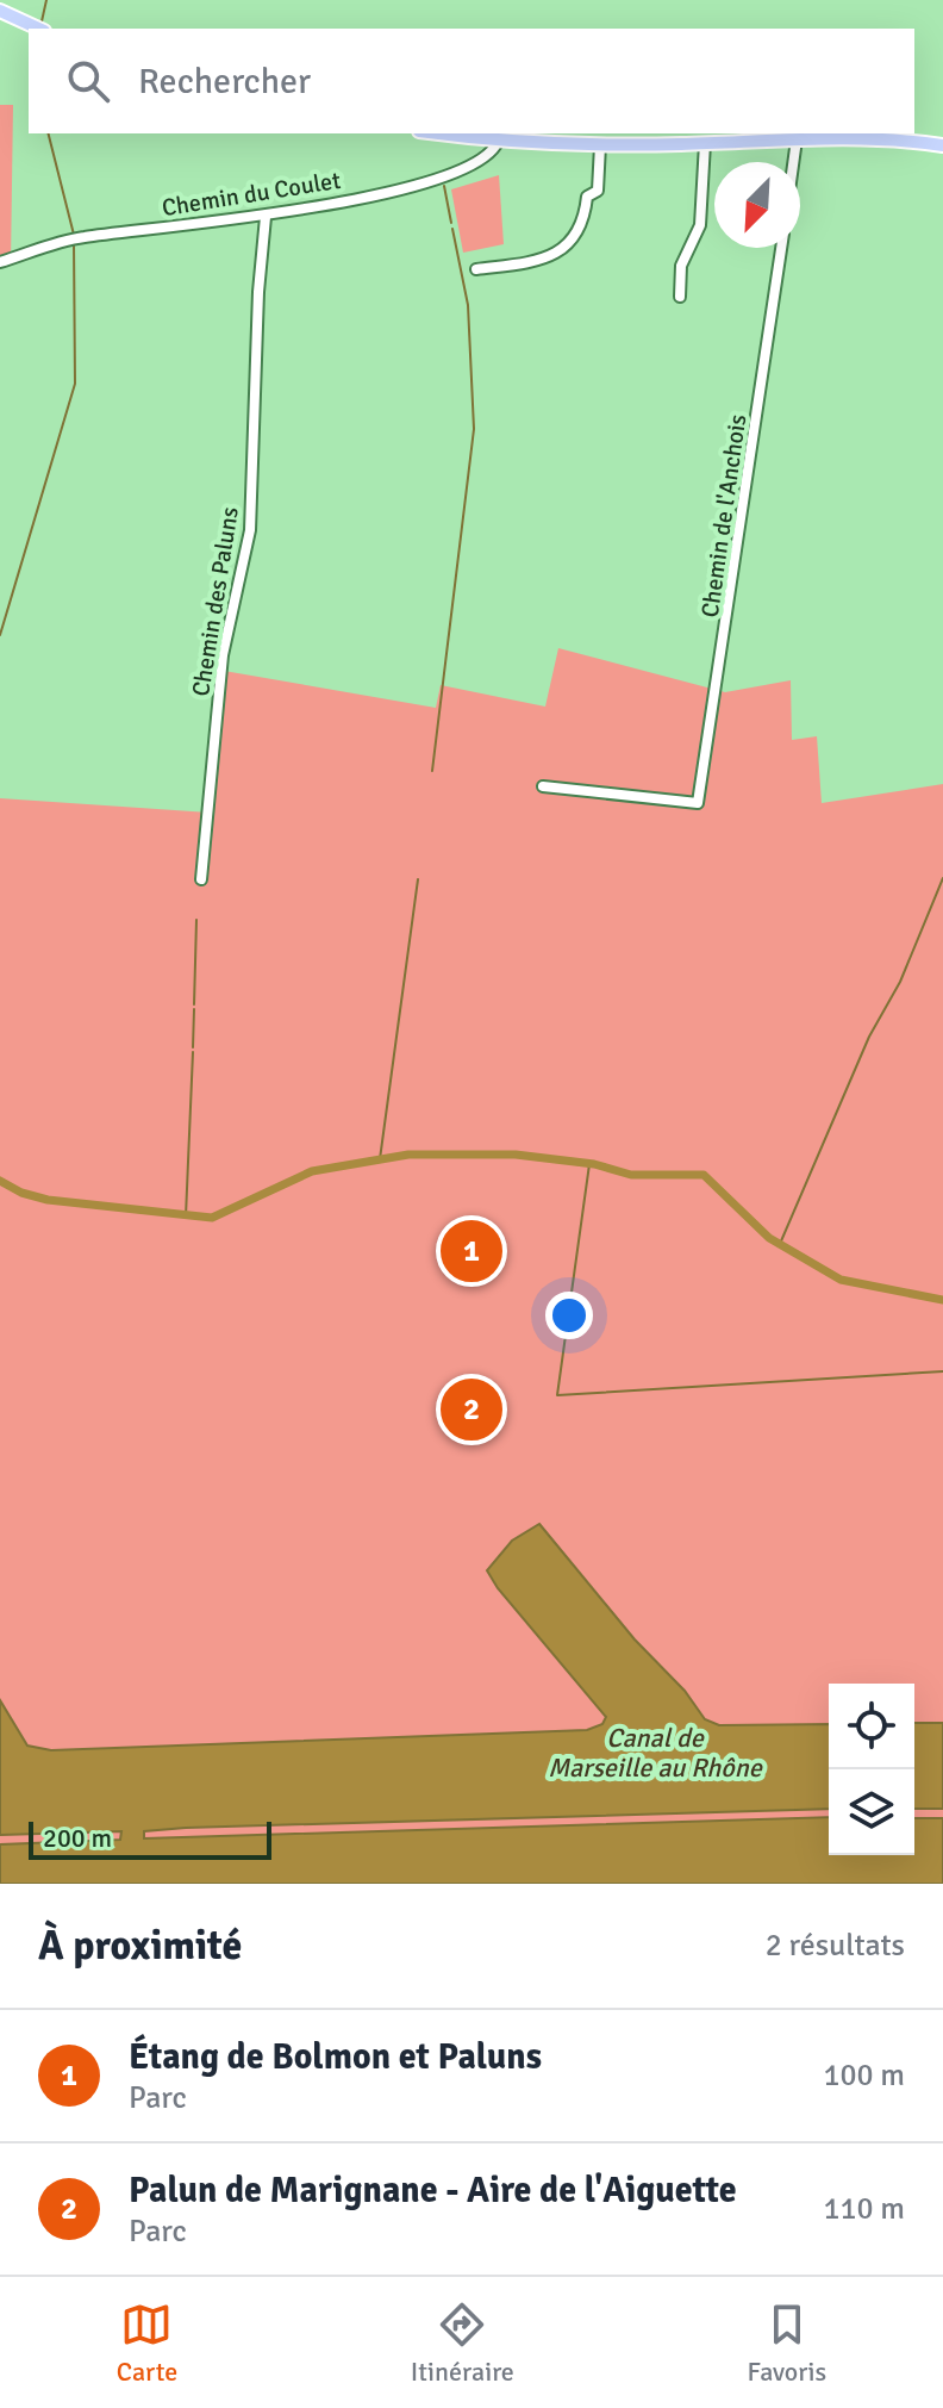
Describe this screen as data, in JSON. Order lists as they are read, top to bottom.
{
  "streets": {
    "street": ["Chemin du Coulet", "Chemin de l'Anchois", "Chemin des Paluns"]
  },
  "crossings": [
    ["Chemin du Coulet", "Chemin des Paluns"]
  ],
  "water": ["Canal de Marseille au Rhône"],
  "scale_bar": "200 m",
  "north": "bottom left",
  "page": {
    "search": "Rechercher",
    "pins": ["1", "2"],
    "scale": "200 m",
    "heading": ["À proximité", "2 résultats"],
    "list": [
      {
        "mark": "1",
        "name": "Étang de Bolmon et Paluns",
        "note": "Parc",
        "value": "100 m"
      },
      {
        "mark": "2",
        "name": "Palun de Marignane - Aire de l'Aiguette",
        "note": "Parc",
        "value": "110 m"
      }
    ],
    "nav": ["Carte", "Itinéraire", "Favoris"]
  }
}
